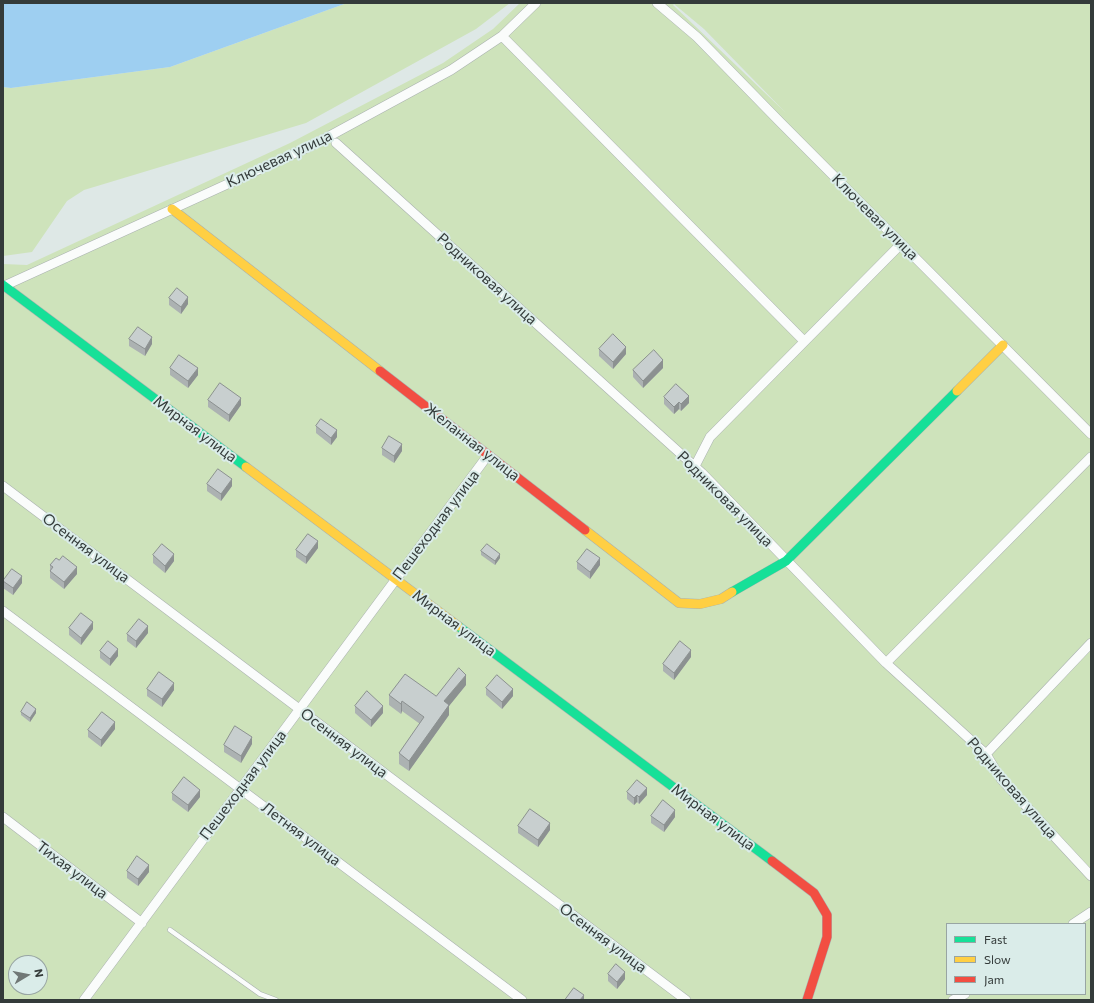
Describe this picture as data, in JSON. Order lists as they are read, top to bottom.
{
  "streets": {
    "street": [
      "Ключевая улица",
      "Родниковая улица",
      "Мирная улица",
      "Желанная улица",
      "Пешеходная улица",
      "Осенняя улица",
      "Летняя улица",
      "Тихая улица"
    ]
  },
  "crossings": [
    ["Ключевая улица", "Мирная улица"],
    ["Ключевая улица", "Желанная улица"],
    ["Родниковая улица", "Желанная улица"],
    ["Мирная улица", "Пешеходная улица"],
    ["Желанная улица", "Пешеходная улица"],
    ["Пешеходная улица", "Осенняя улица"],
    ["Пешеходная улица", "Летняя улица"],
    ["Пешеходная улица", "Тихая улица"]
  ],
  "legend": ["Fast", "Slow", "Jam"],
  "north": "right"
}
